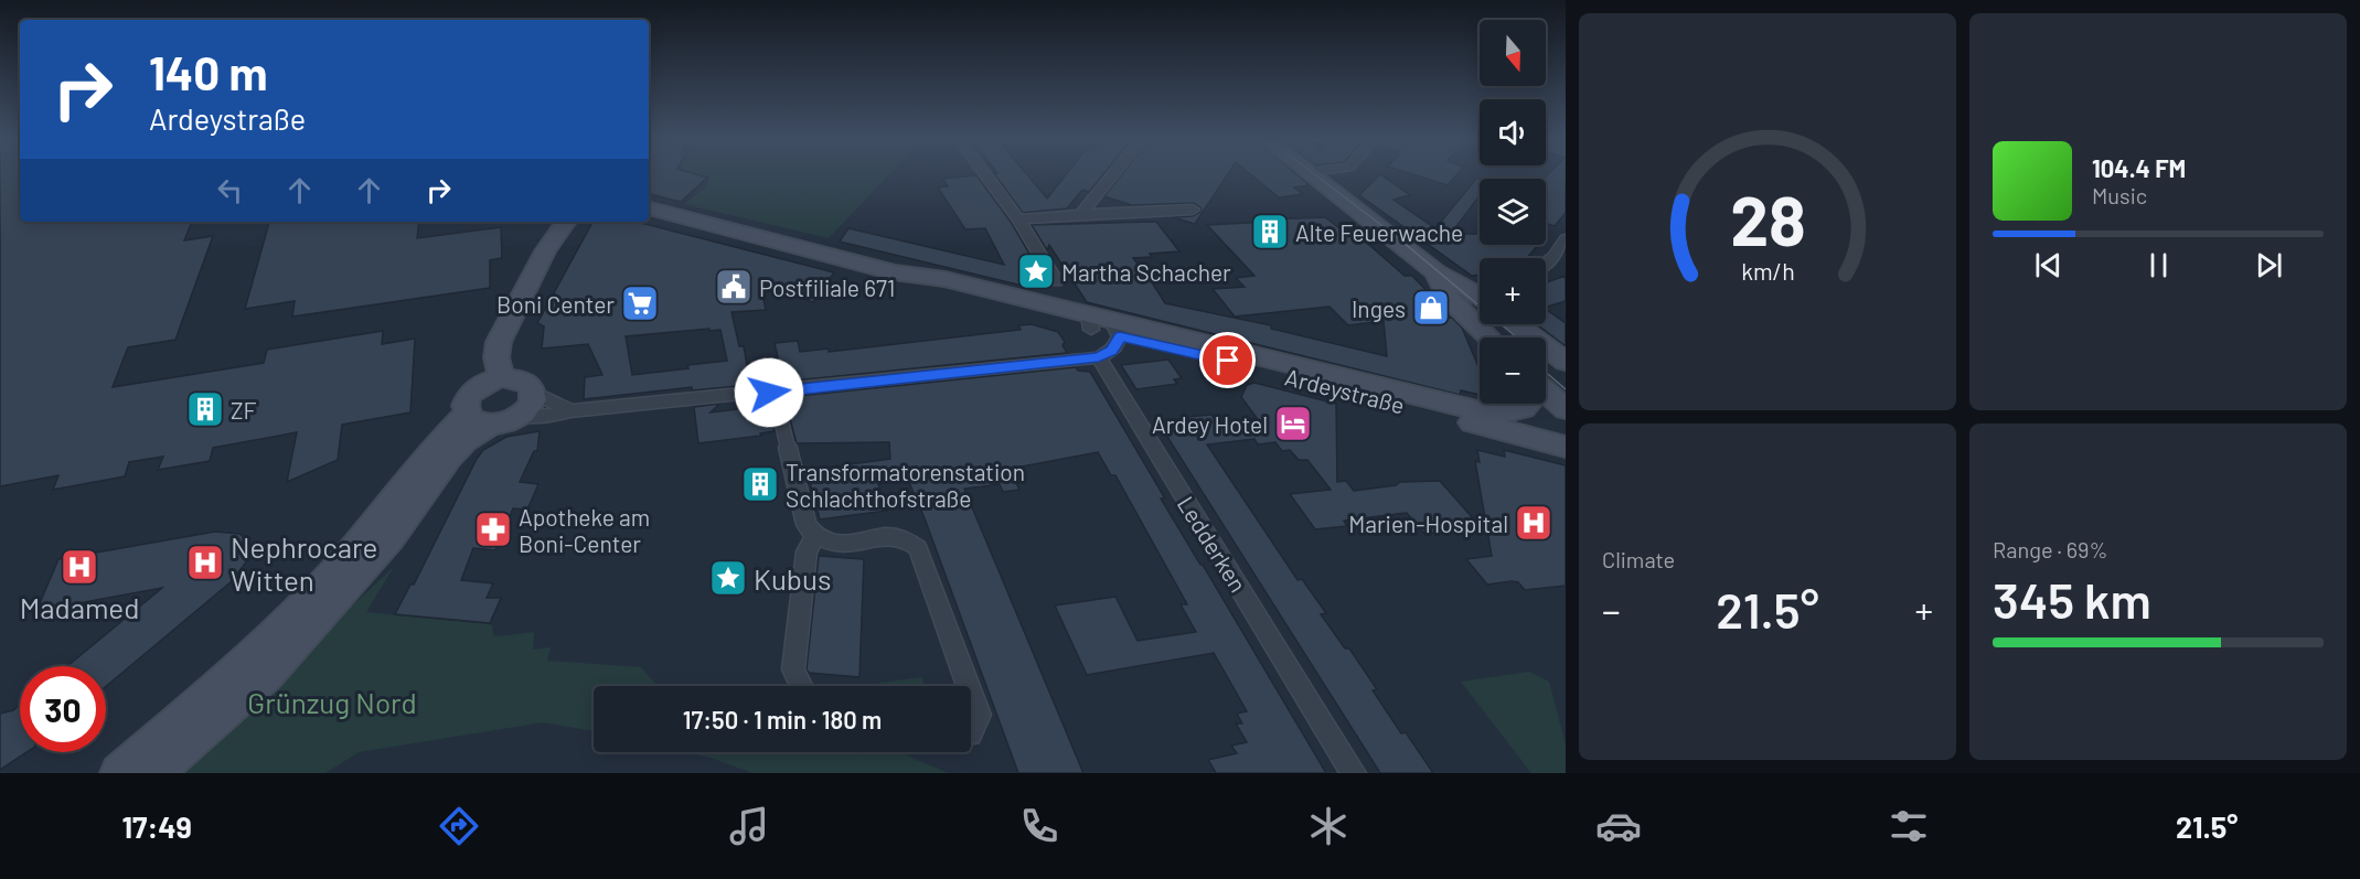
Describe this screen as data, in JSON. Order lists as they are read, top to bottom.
{
  "streets": {
    "main road": ["Ardeystraße"],
    "street": ["Ledderken"]
  },
  "parks": ["Grünzug Nord"],
  "places": {
    "building": ["Alte Feuerwache", "ZF", "Transformatorenstation Schlachthofstraße"],
    "place": ["Martha Schacher", "Kubus"],
    "public building": ["Postfiliale 671"],
    "supermarket": ["Boni Center"],
    "shop": ["Inges"],
    "hotel": ["Ardey Hotel"],
    "hospital": ["Marien-Hospital", "Nephrocare Witten", "Madamed"],
    "pharmacy": ["Apotheke am Boni-Center"]
  },
  "north": "bottom",
  "page": {
    "map_buttons": ["+", "−"],
    "turn": ["140 m", "Ardeystraße"],
    "song": ["104.4 FM", "Music"],
    "tile": [
      "Climate",
      ["Range · 69%", "345 km"]
    ],
    "heat": ["−", "21.5°", "+"],
    "limit": "30",
    "trip": "17:50 · 1 min · 180 m",
    "tabs": ["17:49", "21.5°"],
    "gauge": ["28", "km/h"]
  }
}
